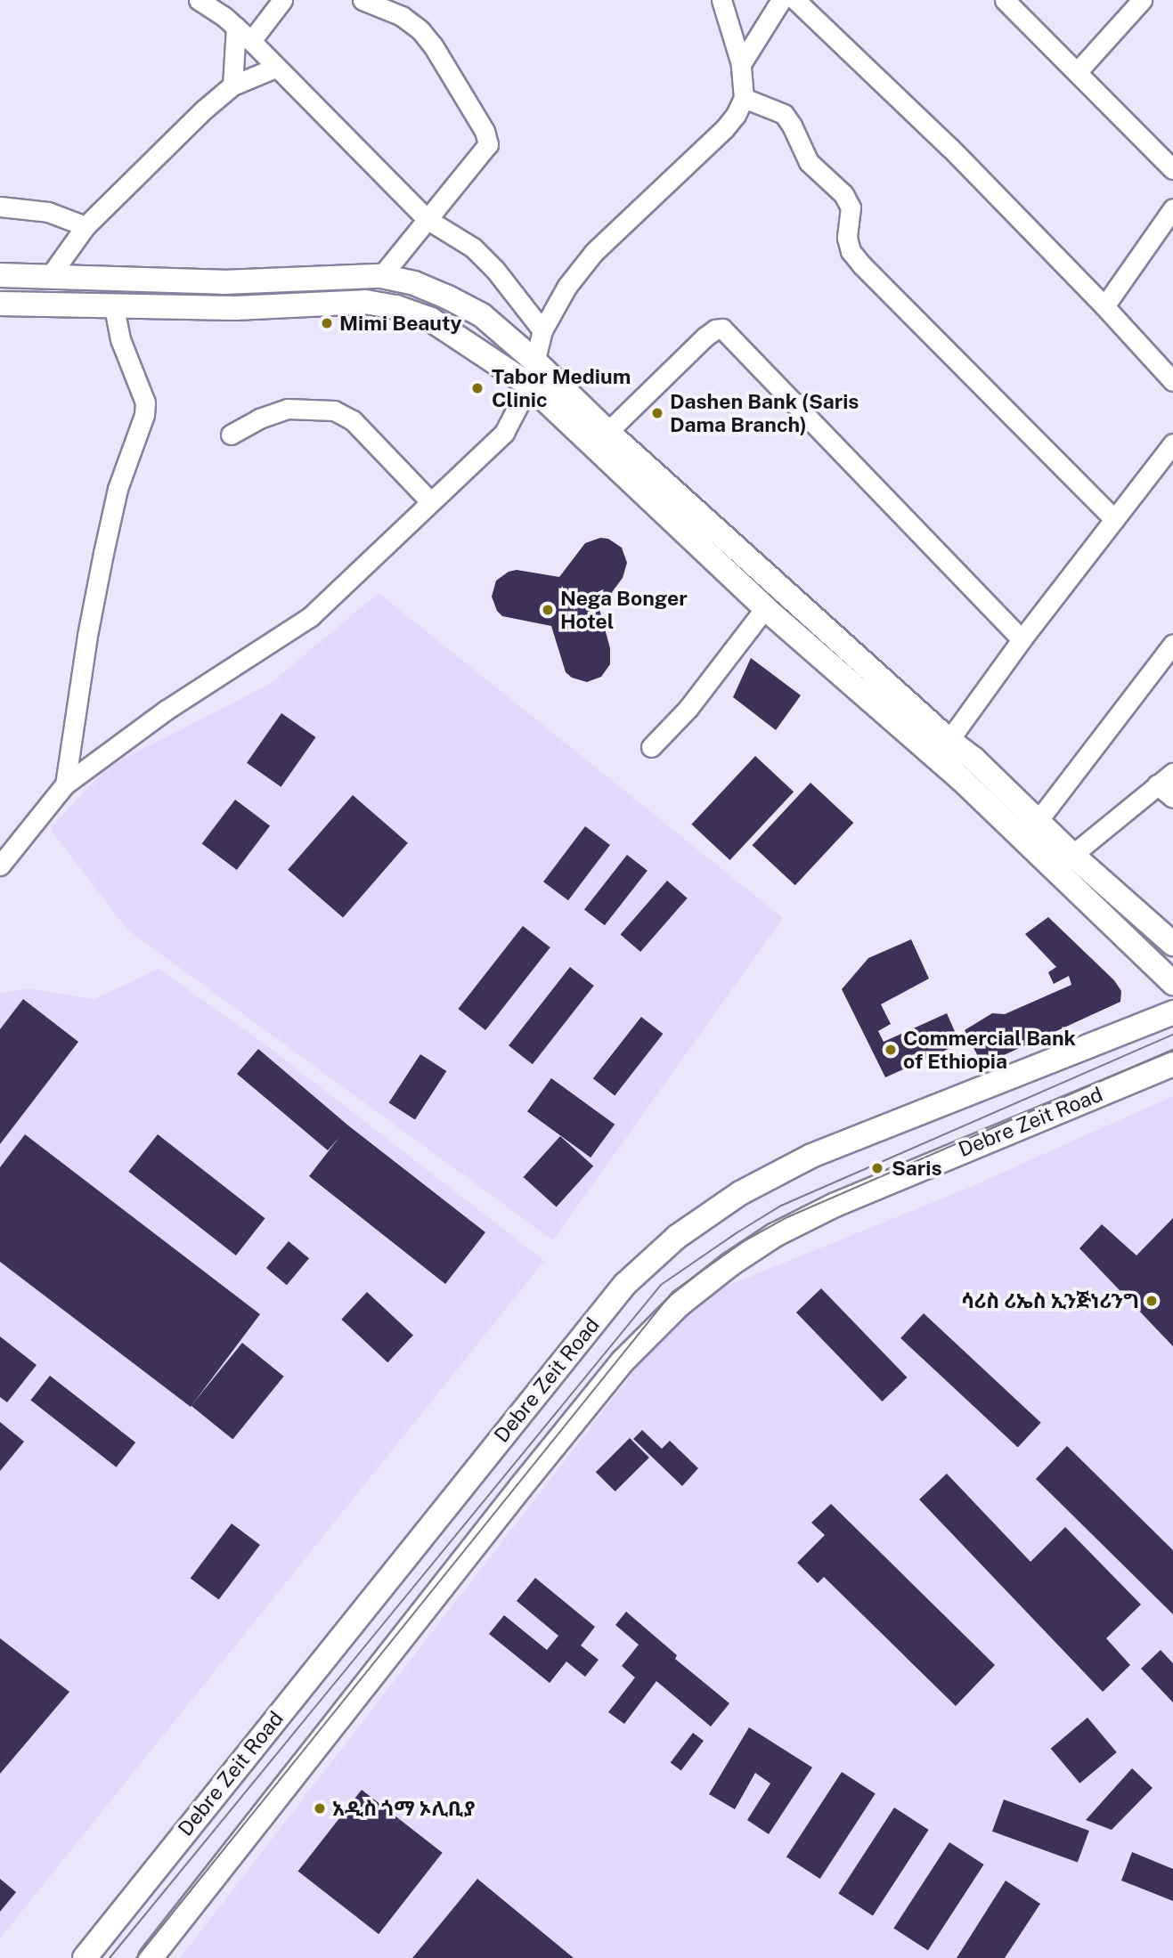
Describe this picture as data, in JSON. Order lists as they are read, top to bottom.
{
  "streets": {
    "main road": ["Debre Zeit Road"]
  },
  "places": [
    "Mimi Beauty",
    "Tabor Medium Clinic",
    "Dashen Bank (Saris Dama Branch)",
    "Nega Bonger Hotel",
    "Commercial Bank of Ethiopia",
    "Saris",
    "ሳሪስ ሪኤስ ኢንጅነሪንግ",
    "አዲስ ጎማ ኦሊቢያ"
  ]
}
